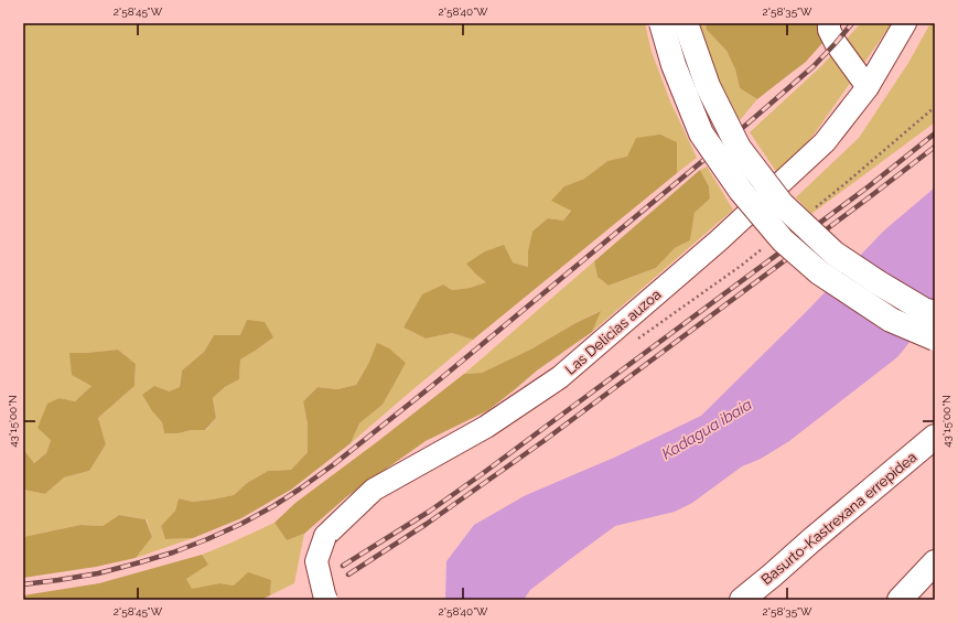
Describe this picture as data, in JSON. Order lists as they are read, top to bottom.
{
  "streets": {
    "main road": ["Basurto-Kastrexana errepidea"],
    "street": ["Las Delicias auzoa"]
  },
  "water": ["Kadagua ibaia"],
  "coordinates": [
    "2°58'45\"W",
    "2°58'40\"W",
    "2°58'35\"W",
    "43°15'00\"N"
  ]
}
